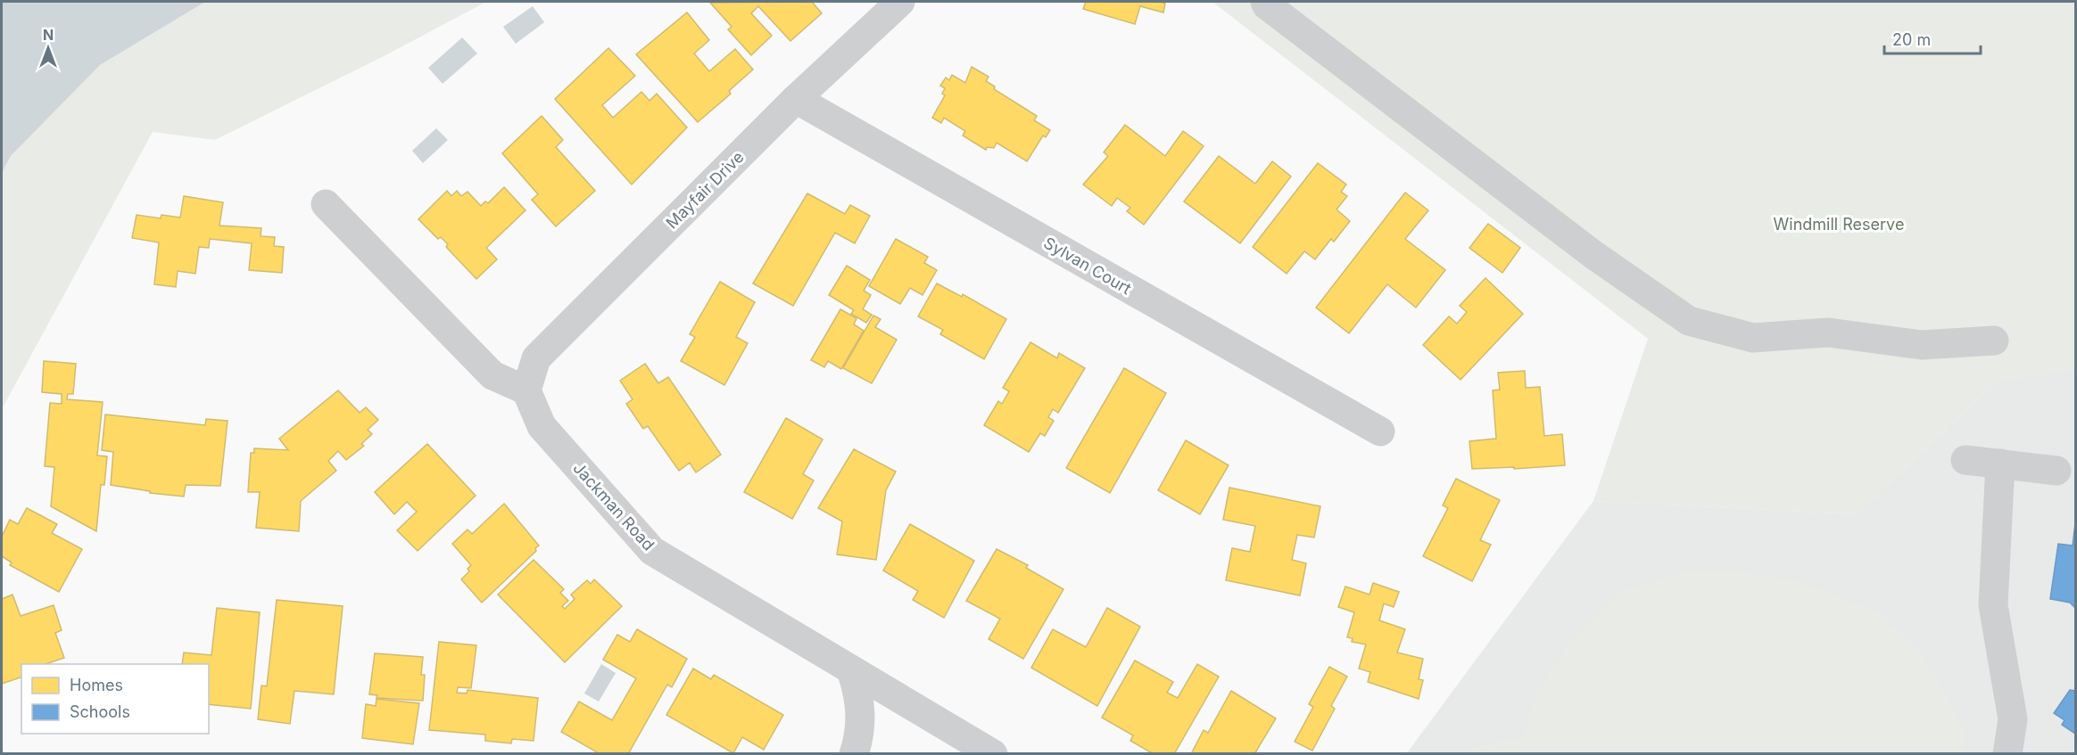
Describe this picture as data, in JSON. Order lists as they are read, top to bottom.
{
  "streets": {
    "street": ["Mayfair Drive", "Sylvan Court", "Jackman Road"]
  },
  "crossings": [
    ["Mayfair Drive", "Sylvan Court"],
    ["Mayfair Drive", "Jackman Road"]
  ],
  "parks": ["Windmill Reserve"],
  "legend": ["Homes", "Schools"],
  "scale_bar": "20 m",
  "north": "top"
}
